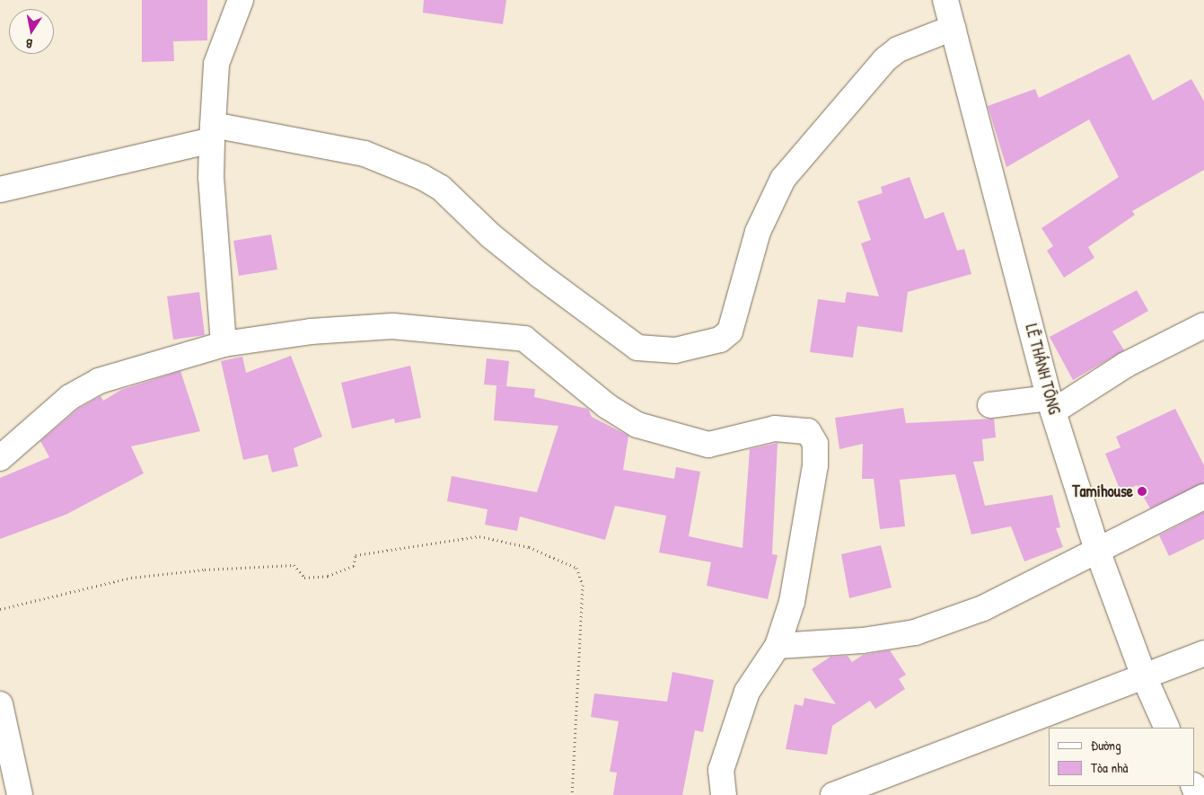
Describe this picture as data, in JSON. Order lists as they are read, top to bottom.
{
  "streets": {
    "street": ["LÊ THÁNH TÔNG"]
  },
  "places": ["Tamihouse"],
  "legend": ["Đường", "Tòa nhà"],
  "north": "bottom"
}
